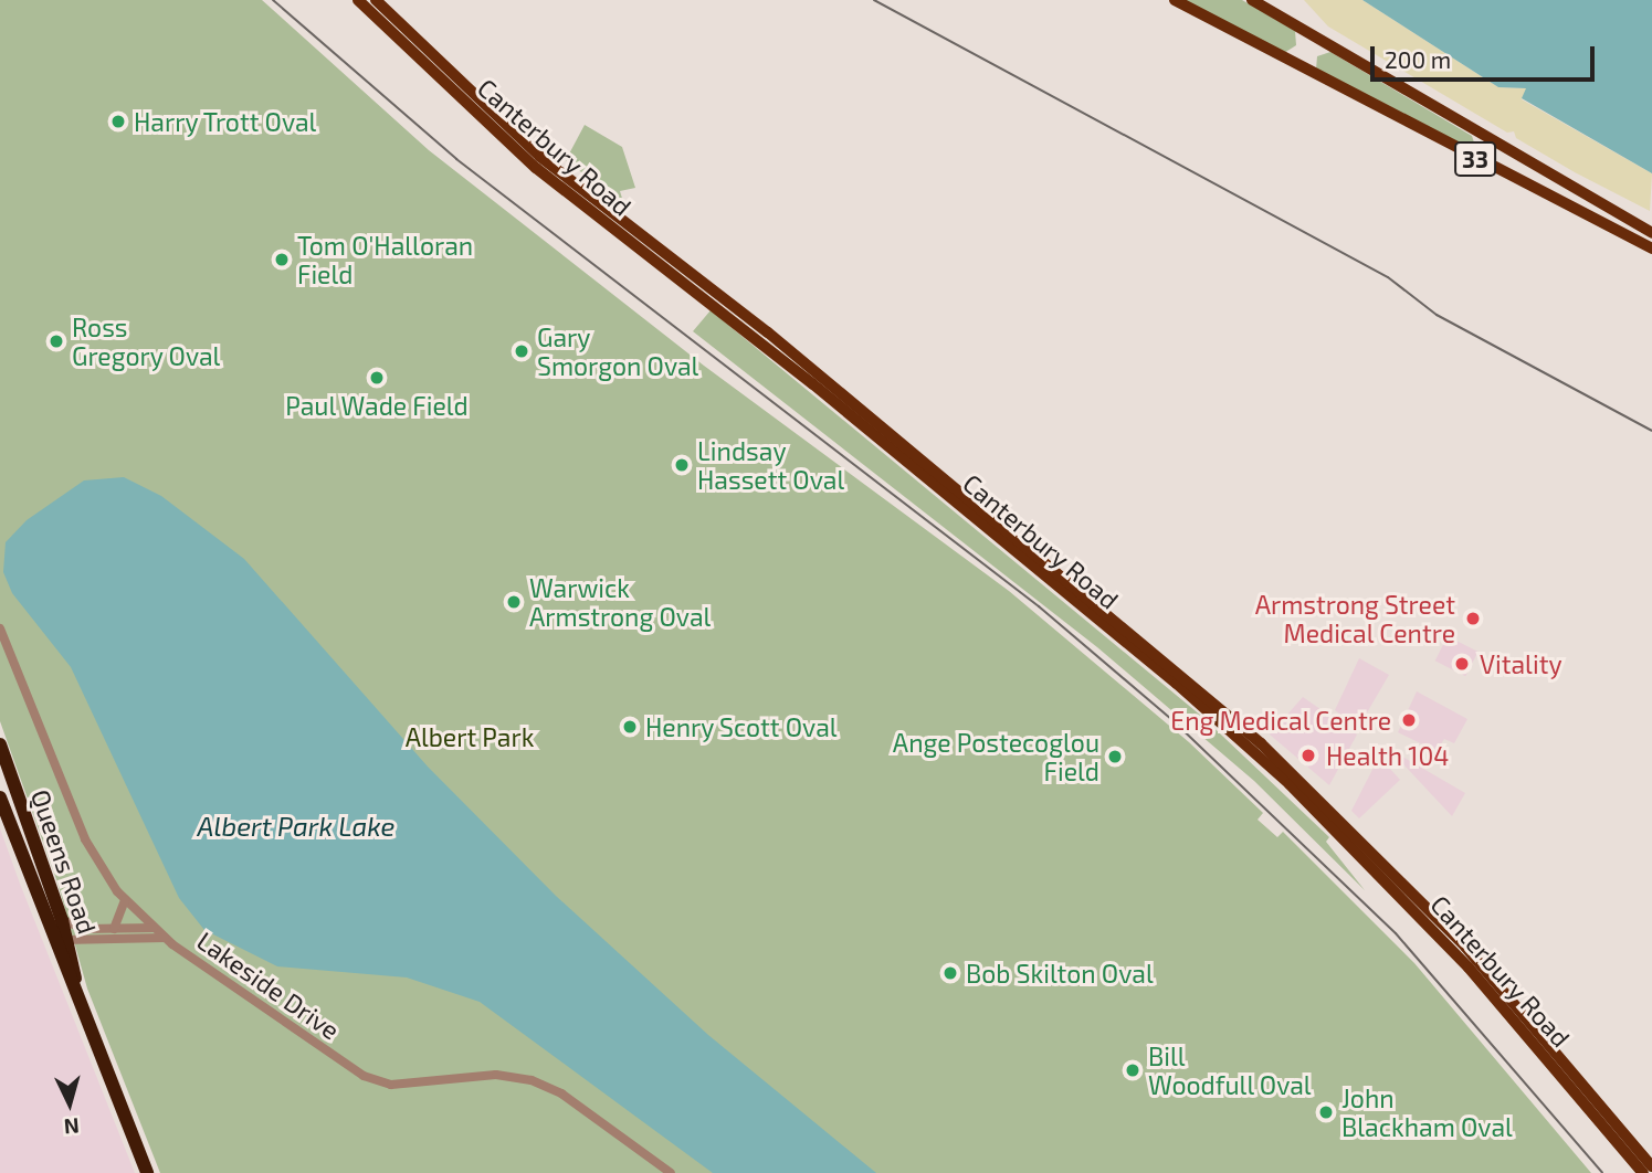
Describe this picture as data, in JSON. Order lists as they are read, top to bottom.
{
  "streets": {
    "highway": ["Queens Road"],
    "main road": ["Canterbury Road", "33"],
    "street": ["Lakeside Drive"]
  },
  "water": ["Albert Park Lake"],
  "parks": ["Albert Park"],
  "places": [
    "Harry Trott Oval",
    "Tom O'Halloran Field",
    "Ross Gregory Oval",
    "Gary Smorgon Oval",
    "Paul Wade Field",
    "Lindsay Hassett Oval",
    "Warwick Armstrong Oval",
    "Armstrong Street Medical Centre",
    "Vitality",
    "Eng Medical Centre",
    "Henry Scott Oval",
    "Health 104",
    "Ange Postecoglou Field",
    "Bob Skilton Oval",
    "Bill Woodfull Oval",
    "John Blackham Oval"
  ],
  "scale_bar": "200 m",
  "north": "bottom"
}
